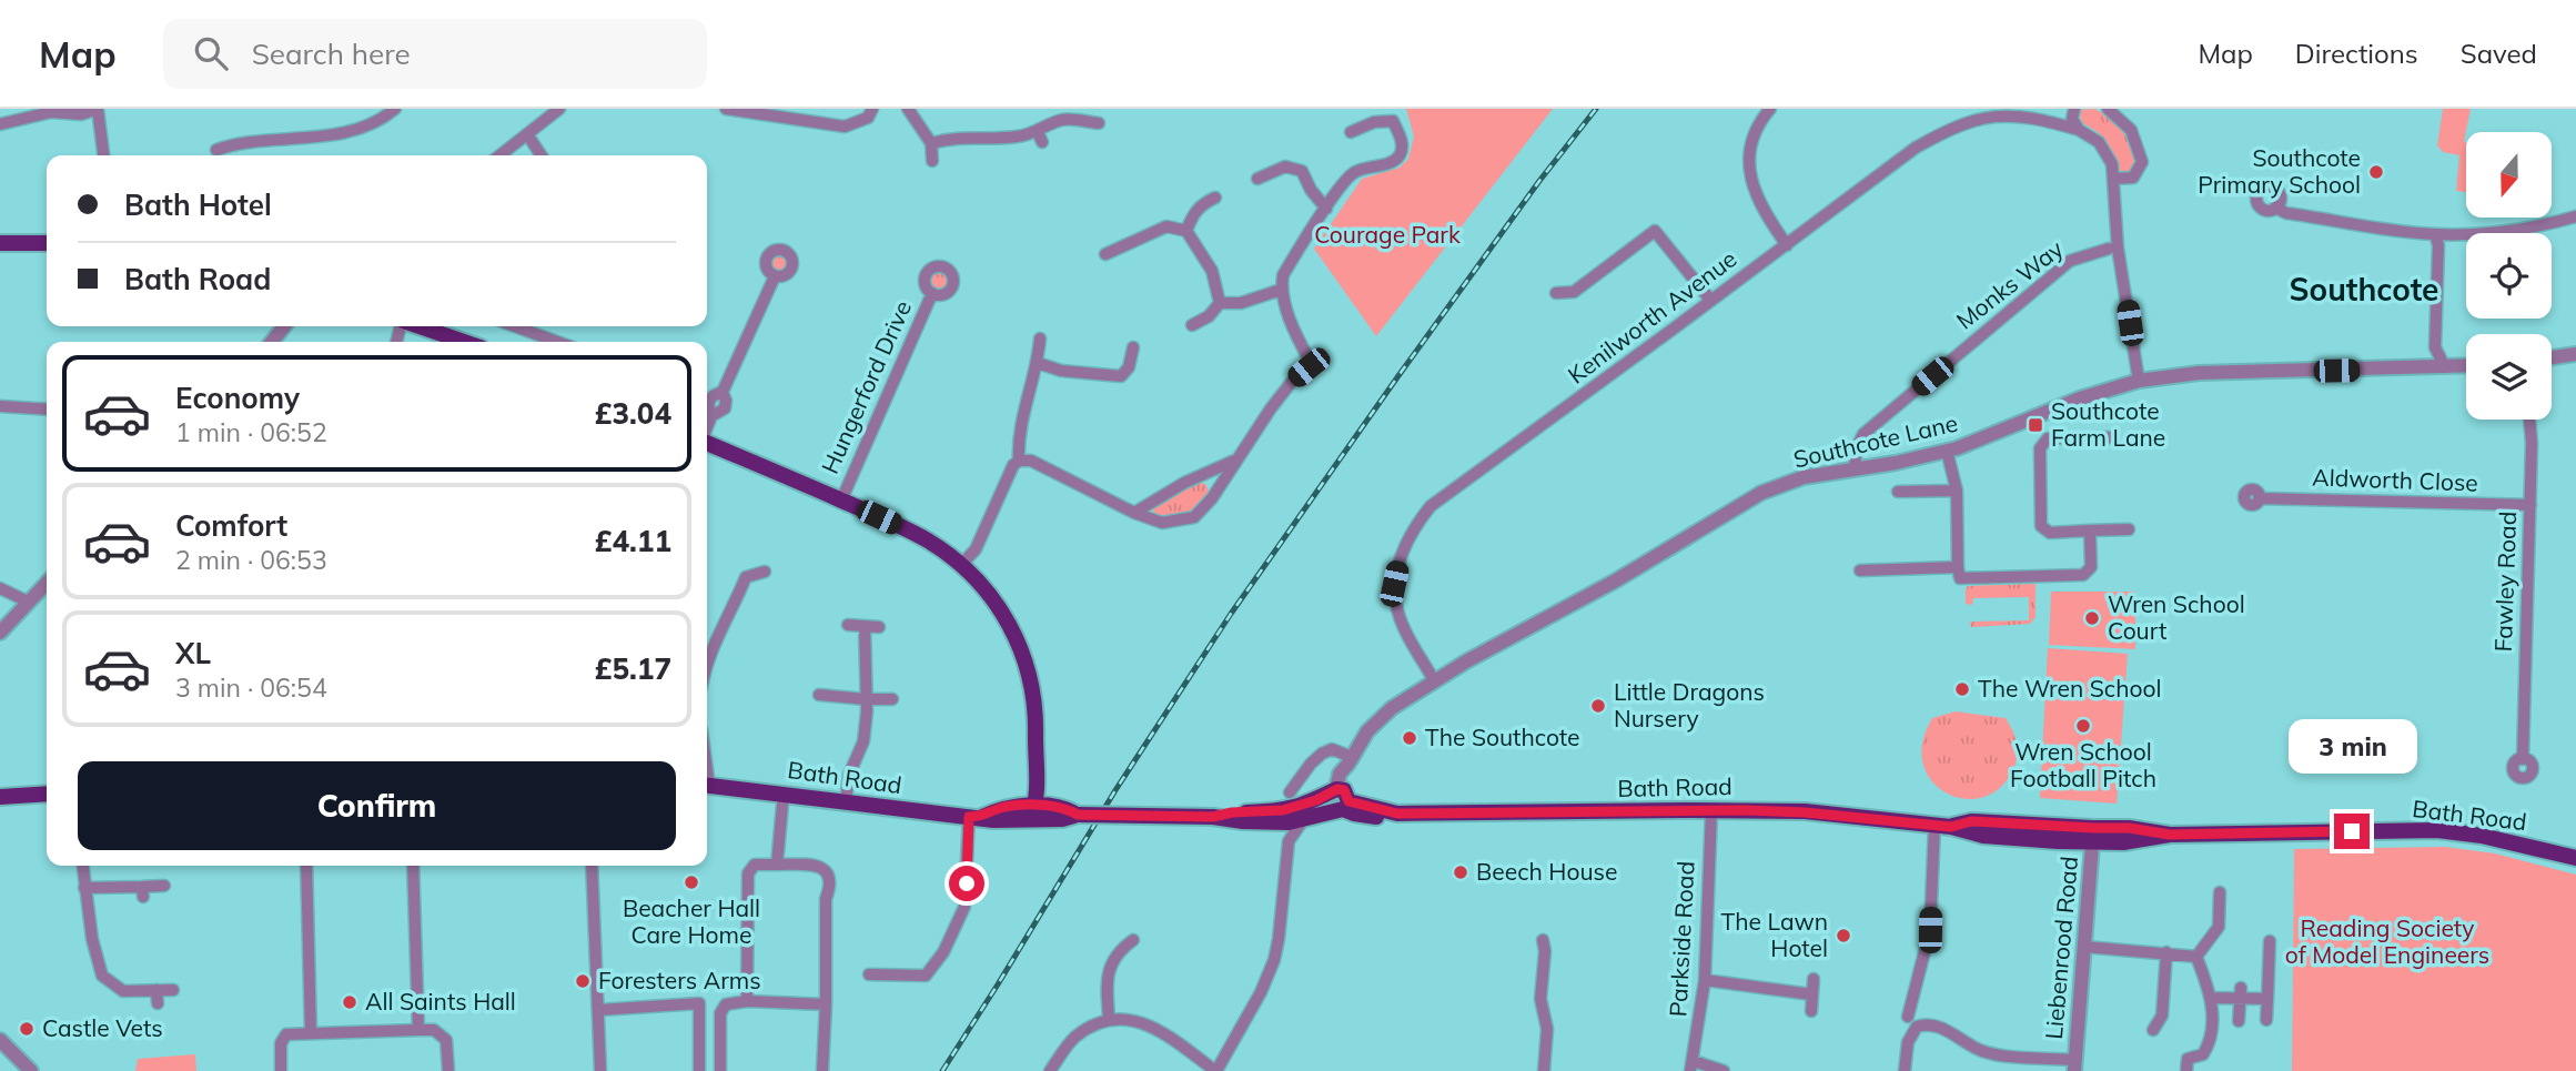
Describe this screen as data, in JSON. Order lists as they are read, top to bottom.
{
  "streets": {
    "main road": ["Bath Road"],
    "street": [
      "Monks Way",
      "Kenilworth Avenue",
      "Hungerford Drive",
      "Southcote Lane",
      "Aldworth Close",
      "Fawley Road",
      "Parkside Road",
      "Liebenrood Road"
    ]
  },
  "crossings": [
    ["Monks Way", "Southcote Lane"],
    ["Kenilworth Avenue", "Southcote Lane"],
    ["Southcote Lane", "Bath Road"],
    ["Aldworth Close", "Fawley Road"],
    ["Bath Road", "Parkside Road"],
    ["Bath Road", "Liebenrood Road"]
  ],
  "districts": ["Southcote"],
  "parks": ["Courage Park", "Reading Society of Model Engineers"],
  "places": {
    "other": [
      "Southcote Primary School",
      "Wren School Court",
      "The Wren School",
      "Little Dragons Nursery",
      "Wren School Football Pitch",
      "The Southcote",
      "Beech House",
      "Beacher Hall Care Home",
      "The Lawn Hotel",
      "Foresters Arms",
      "All Saints Hall",
      "Castle Vets"
    ],
    "transit": ["Southcote Farm Lane"]
  },
  "north": "bottom",
  "page": {
    "header": "Map",
    "search": "Search here",
    "nav": ["Map", "Directions", "Saved"],
    "banner": ["Bath Hotel", "Bath Road"],
    "list": [
      {
        "name": "Economy",
        "note": "1 min · 06:52",
        "value": "£3.04"
      },
      {
        "name": "Comfort",
        "note": "2 min · 06:53",
        "value": "£4.11"
      },
      {
        "name": "XL",
        "note": "3 min · 06:54",
        "value": "£5.17"
      }
    ],
    "bubble": "3 min",
    "buttons": "Confirm"
  }
}
